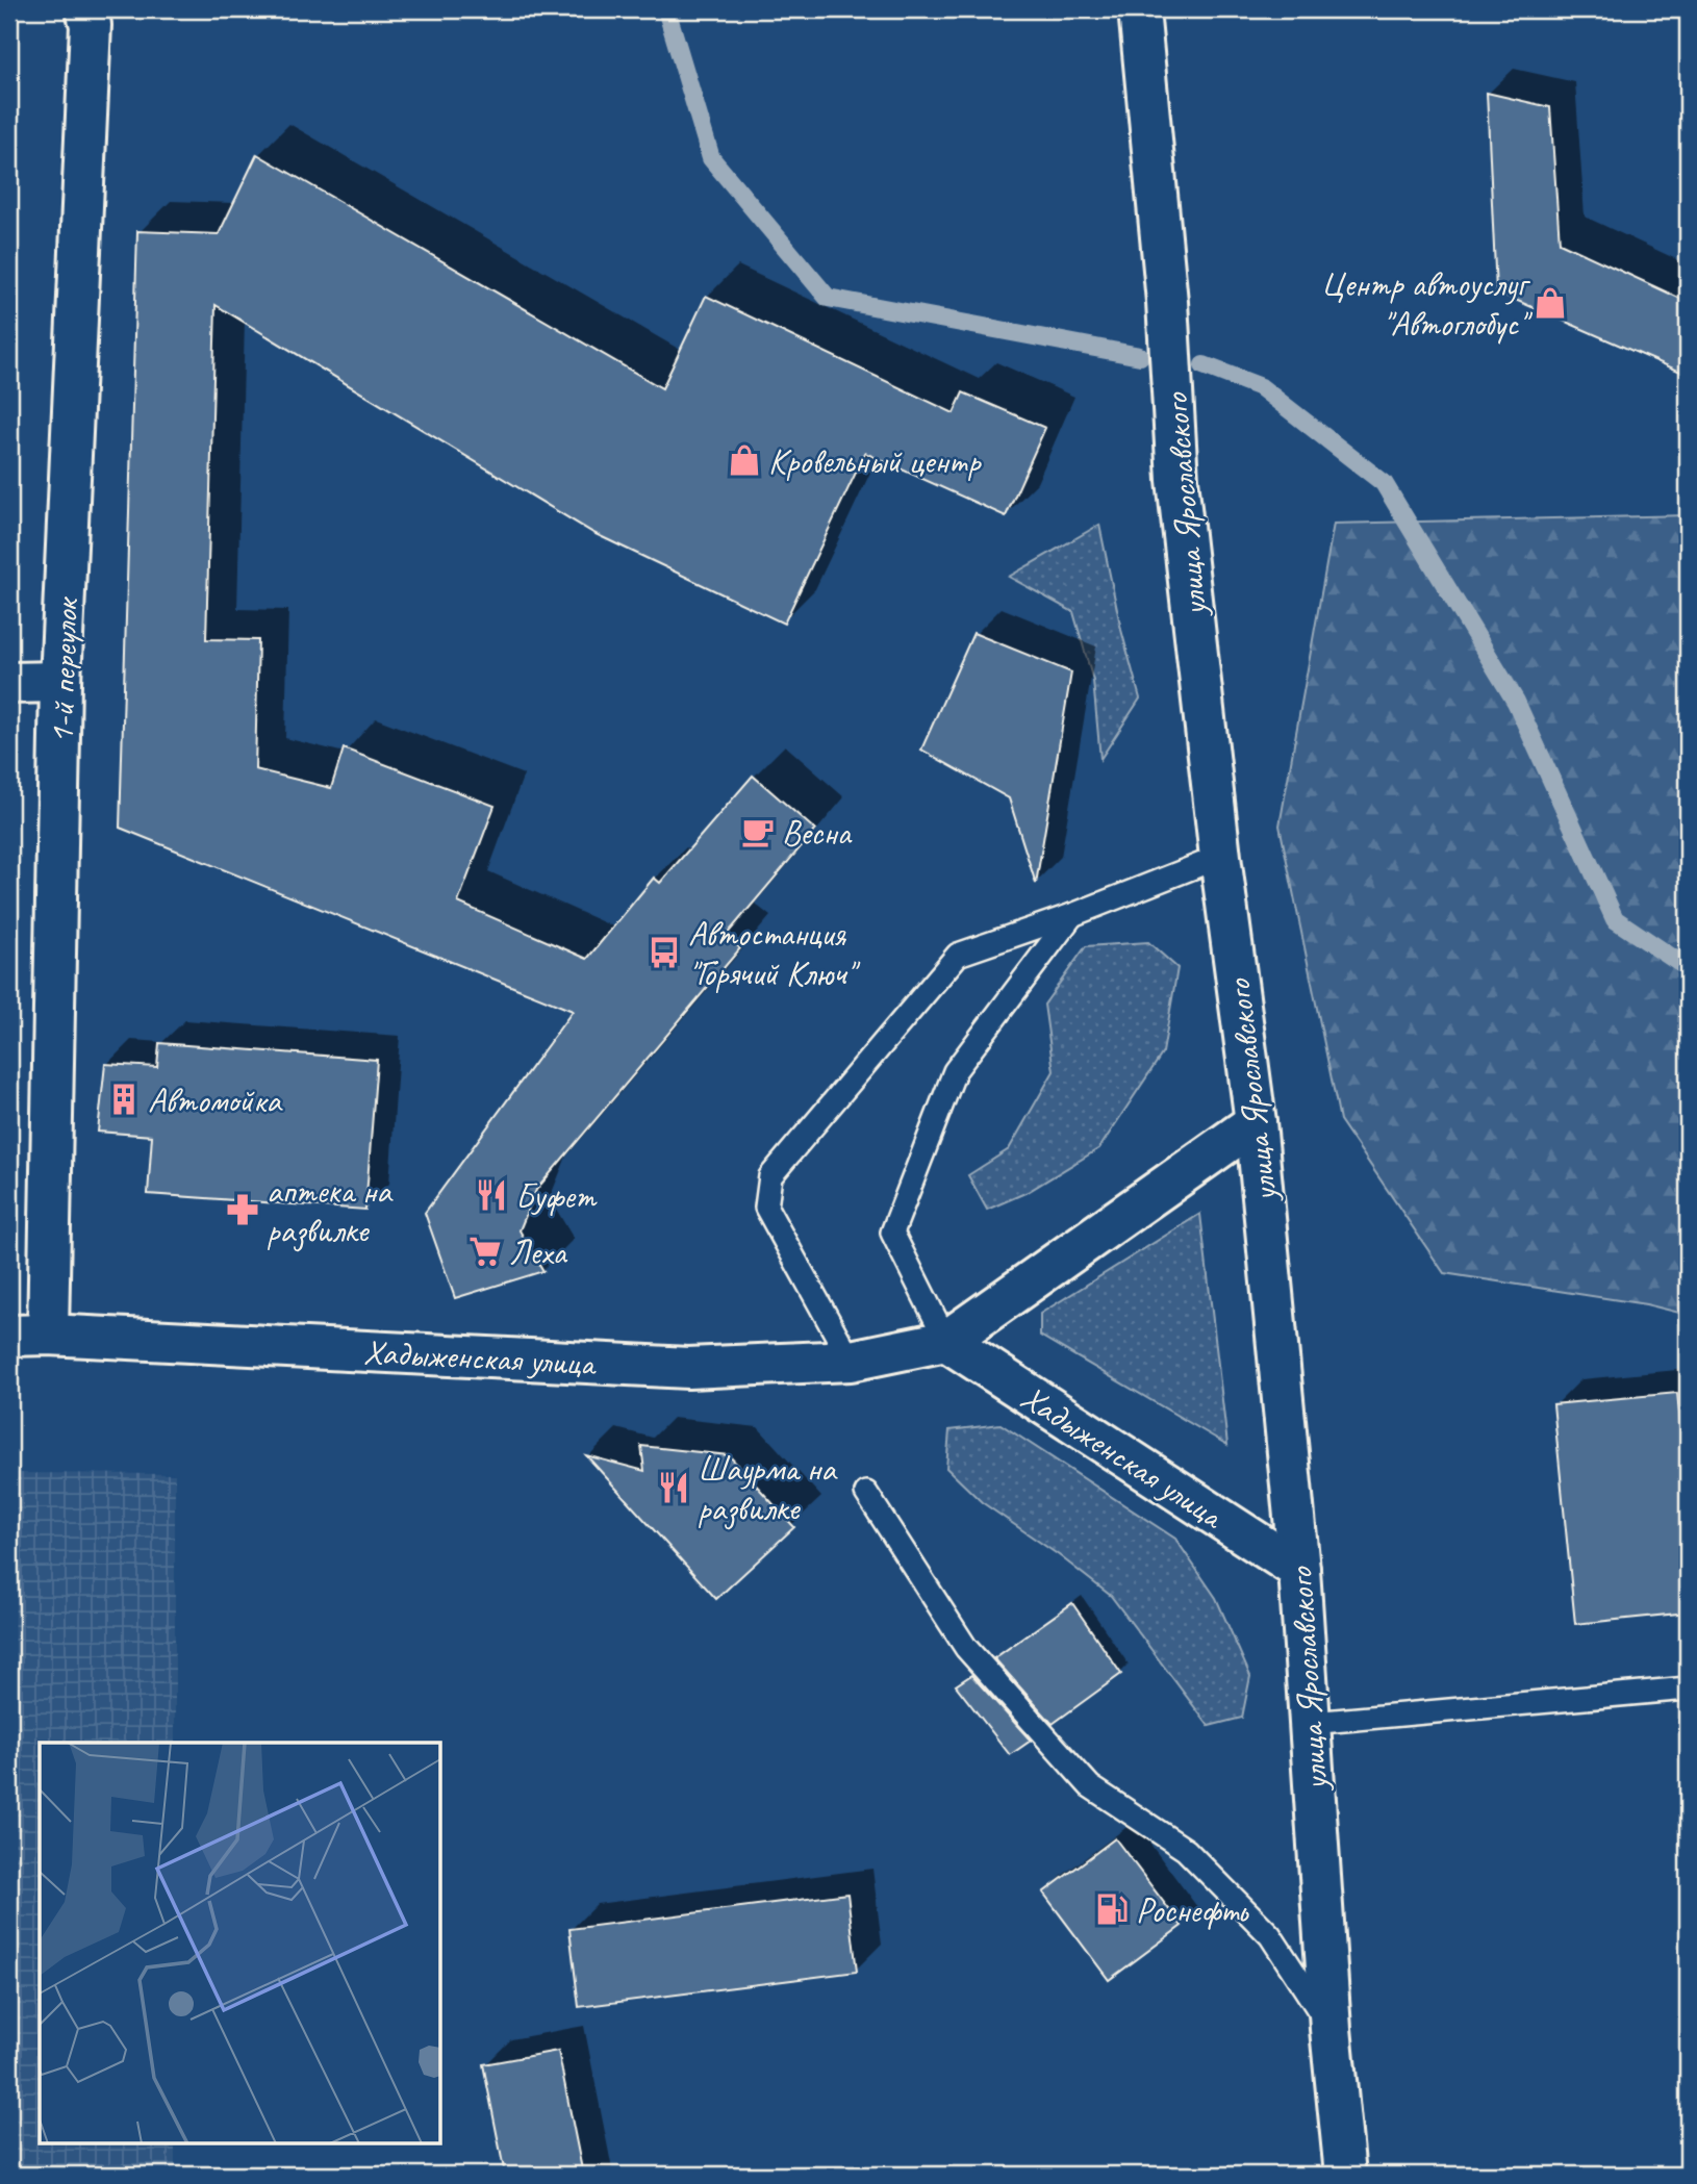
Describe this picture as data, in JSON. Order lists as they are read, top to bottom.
{
  "streets": {
    "street": ["улица Ярославского", "1-й переулок", "Хадыженская улица"]
  },
  "crossings": [
    ["улица Ярославского", "Хадыженская улица"],
    ["1-й переулок", "Хадыженская улица"]
  ],
  "places": {
    "shop": ["Центр автоуслуг \"Автоглобус\"", "Кровельный центр"],
    "cafe": ["Весна"],
    "bus stop": ["Автостанция \"Горячий Ключ\""],
    "building": ["Автомойка"],
    "restaurant": ["Буфет", "Шаурма на развилке"],
    "pharmacy": ["аптека на развилке"],
    "supermarket": ["Леха"],
    "fuel station": ["Роснефть"]
  }
}
